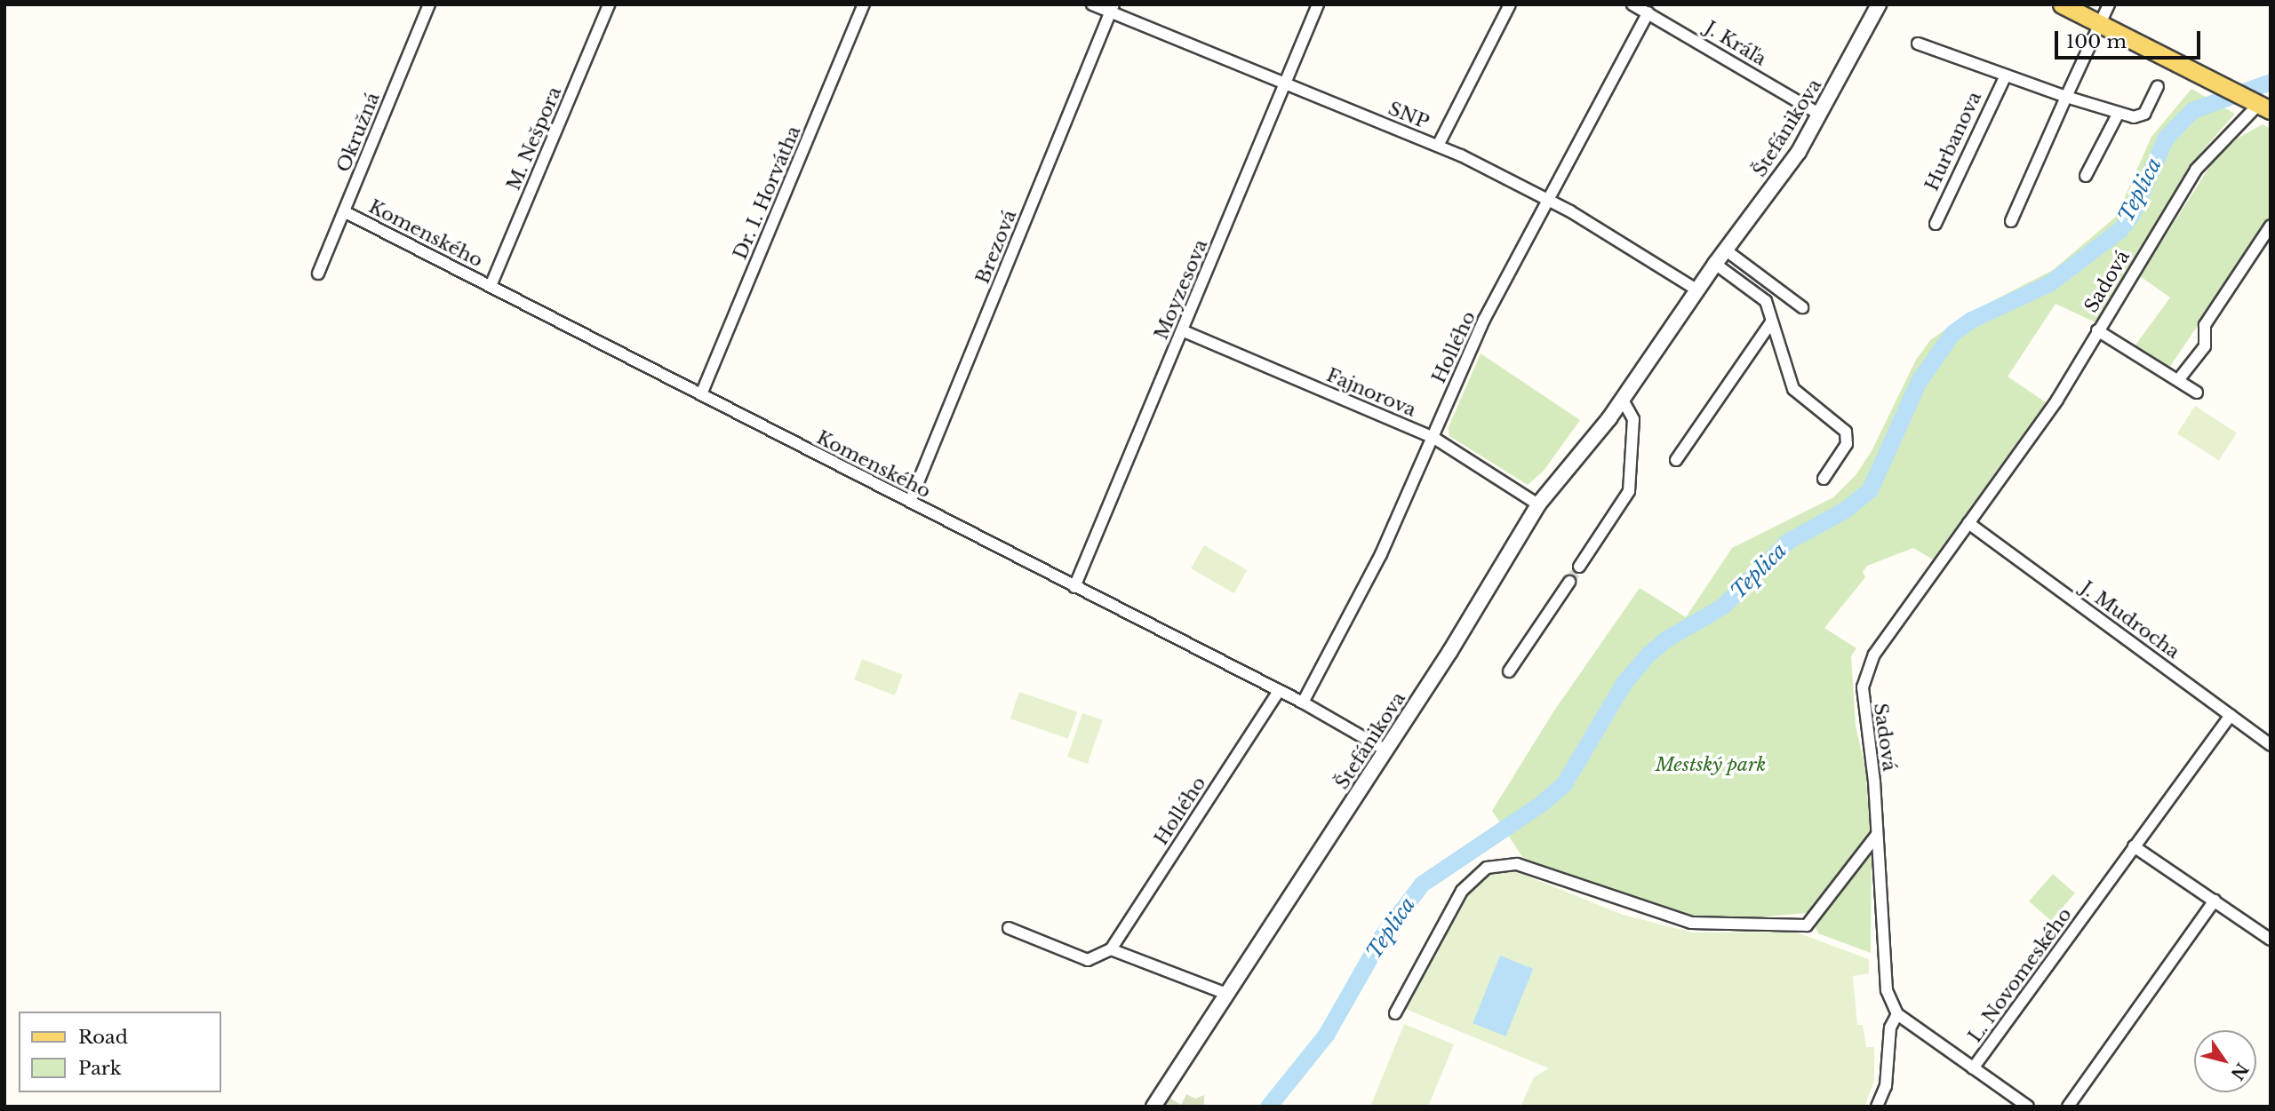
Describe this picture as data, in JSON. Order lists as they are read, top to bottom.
{
  "streets": {
    "street": [
      "J. Kráľa",
      "SNP",
      "Štefánikova",
      "Okružná",
      "M. Nešpora",
      "Hurbanova",
      "Dr. I. Horvátha",
      "Komenského",
      "Brezová",
      "Sadová",
      "Moyzesova",
      "Hollého",
      "Fajnorova",
      "J. Mudrocha",
      "L. Novomeského"
    ]
  },
  "crossings": [
    ["J. Kráľa", "Štefánikova"],
    ["J. Kráľa", "Hollého"],
    ["SNP", "Štefánikova"],
    ["SNP", "Brezová"],
    ["SNP", "Moyzesova"],
    ["SNP", "Hollého"],
    ["Štefánikova", "Komenského"],
    ["Štefánikova", "Fajnorova"],
    ["Okružná", "Komenského"],
    ["M. Nešpora", "Komenského"],
    ["Dr. I. Horvátha", "Komenského"],
    ["Komenského", "Brezová"],
    ["Komenského", "Moyzesova"],
    ["Komenského", "Hollého"],
    ["Sadová", "J. Mudrocha"],
    ["Moyzesova", "Fajnorova"],
    ["Hollého", "Fajnorova"],
    ["J. Mudrocha", "L. Novomeského"]
  ],
  "water": ["Teplica"],
  "parks": ["Mestský park"],
  "legend": ["Road", "Park"],
  "scale_bar": "100 m",
  "north": "bottom right"
}
